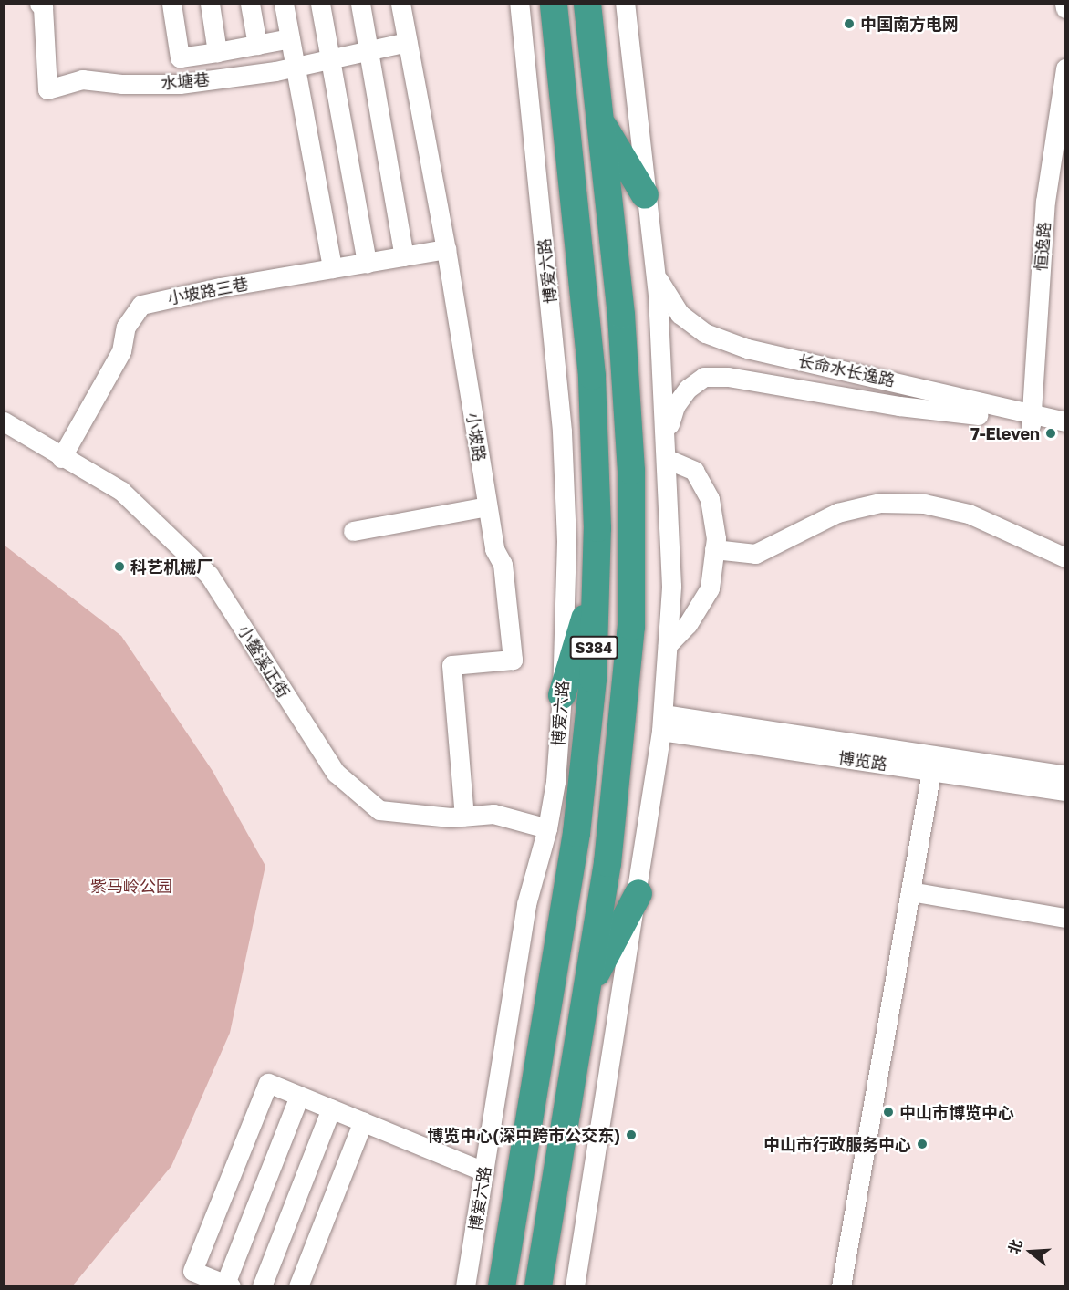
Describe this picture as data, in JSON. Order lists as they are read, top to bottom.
{
  "streets": {
    "highway": ["博爱六路", "S384"],
    "street": [
      "水塘巷",
      "恒逸路",
      "小坡路三巷",
      "长命水长逸路",
      "小坡路",
      "小鳌溪正街",
      "博览路"
    ]
  },
  "crossings": [
    ["水塘巷", "小坡路"],
    ["恒逸路", "长命水长逸路"],
    ["博爱六路", "小鳌溪正街"],
    ["小坡路三巷", "小坡路"],
    ["小坡路三巷", "小鳌溪正街"],
    ["小坡路", "小鳌溪正街"]
  ],
  "parks": ["紫马岭公园"],
  "places": [
    "中国南方电网",
    "7-Eleven",
    "科艺机械厂",
    "中山市博览中心",
    "博览中心(深中跨市公交东)",
    "中山市行政服务中心"
  ],
  "north": "left"
}
